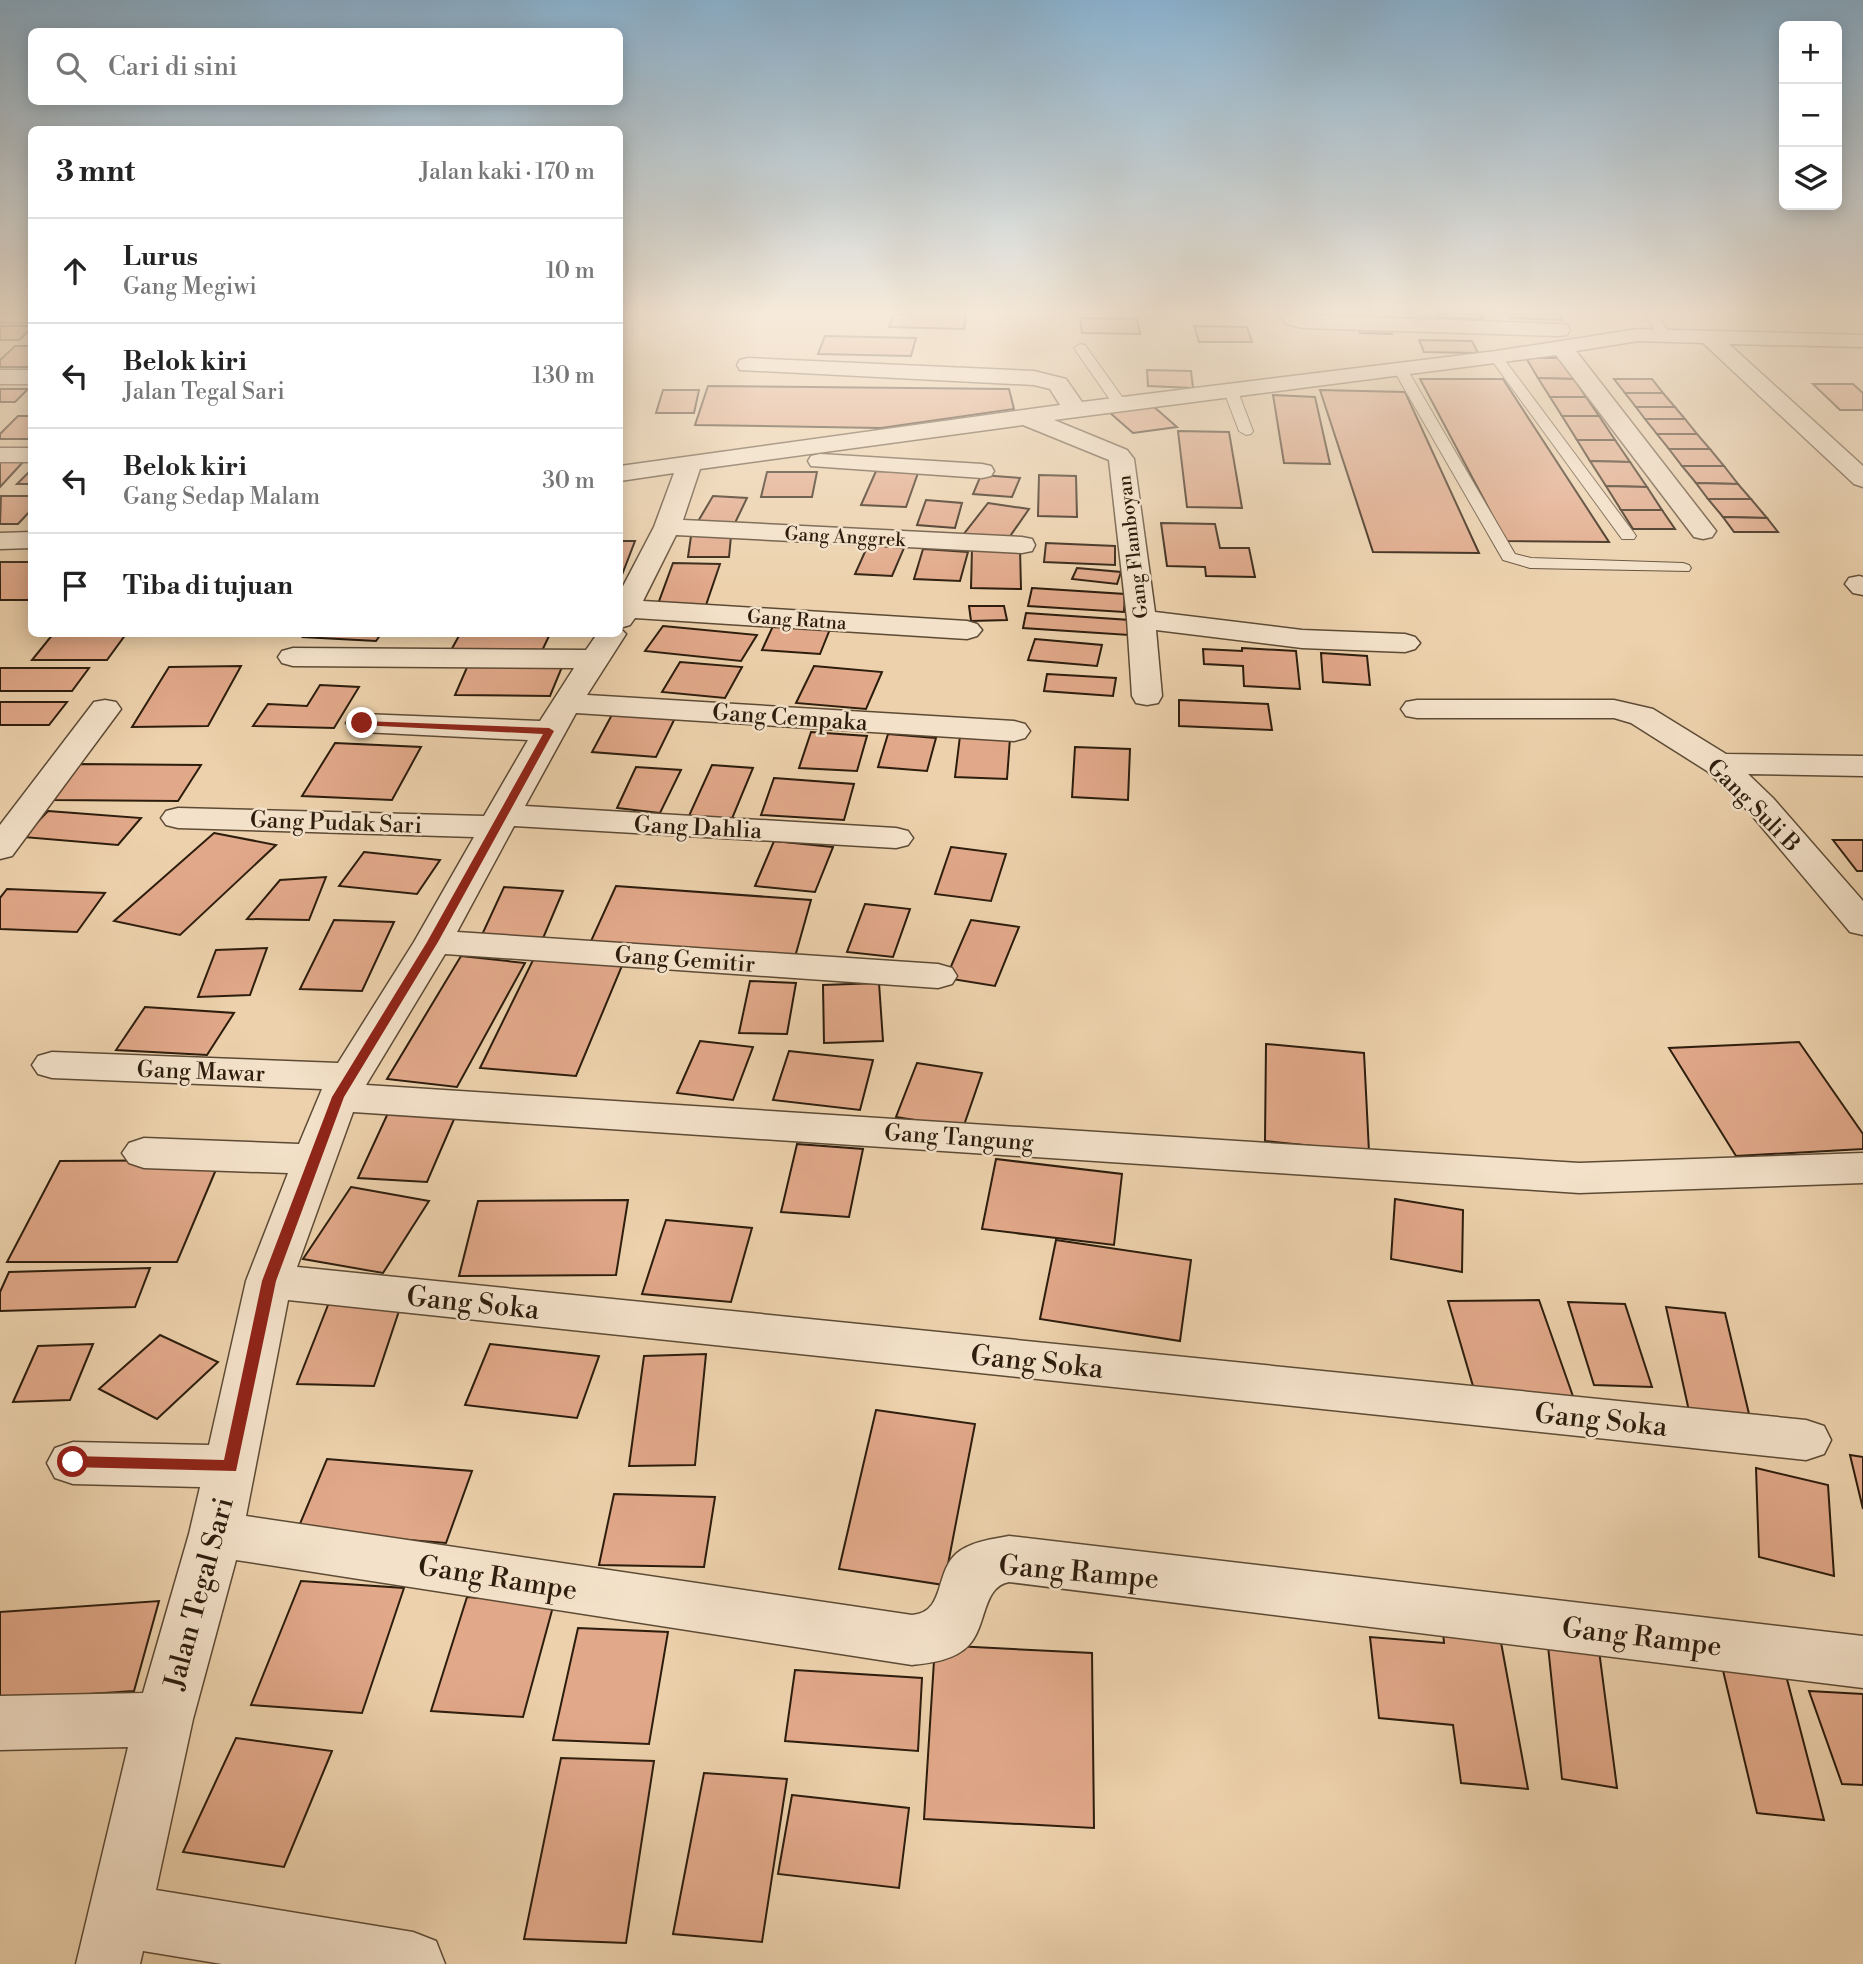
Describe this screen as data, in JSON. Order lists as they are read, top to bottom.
{
  "streets": {
    "street": [
      "Gang Anggrek",
      "Gang Flamboyan",
      "Gang Ratna",
      "Gang Cempaka",
      "Gang Suli B",
      "Gang Pudak Sari",
      "Gang Dahlia",
      "Gang Gemitir",
      "Gang Mawar",
      "Gang Tangung",
      "Gang Soka",
      "Gang Rampe",
      "Jalan Tegal Sari"
    ]
  },
  "crossings": [
    ["Gang Anggrek", "Jalan Tegal Sari"],
    ["Gang Cempaka", "Jalan Tegal Sari"],
    ["Gang Pudak Sari", "Gang Dahlia"],
    ["Gang Pudak Sari", "Jalan Tegal Sari"],
    ["Gang Dahlia", "Jalan Tegal Sari"],
    ["Gang Gemitir", "Jalan Tegal Sari"],
    ["Gang Mawar", "Gang Tangung"],
    ["Gang Mawar", "Jalan Tegal Sari"],
    ["Gang Tangung", "Jalan Tegal Sari"],
    ["Gang Soka", "Jalan Tegal Sari"],
    ["Gang Rampe", "Jalan Tegal Sari"]
  ],
  "page": {
    "map_buttons": ["+", "−"],
    "search": "Cari di sini",
    "heading": ["3 mnt", "Jalan kaki · 170 m"],
    "list": [
      ["Lurus", "Gang Megiwi", "10 m"],
      ["Belok kiri", "Jalan Tegal Sari", "130 m"],
      ["Belok kiri", "Gang Sedap Malam", "30 m"],
      "Tiba di tujuan"
    ]
  }
}
